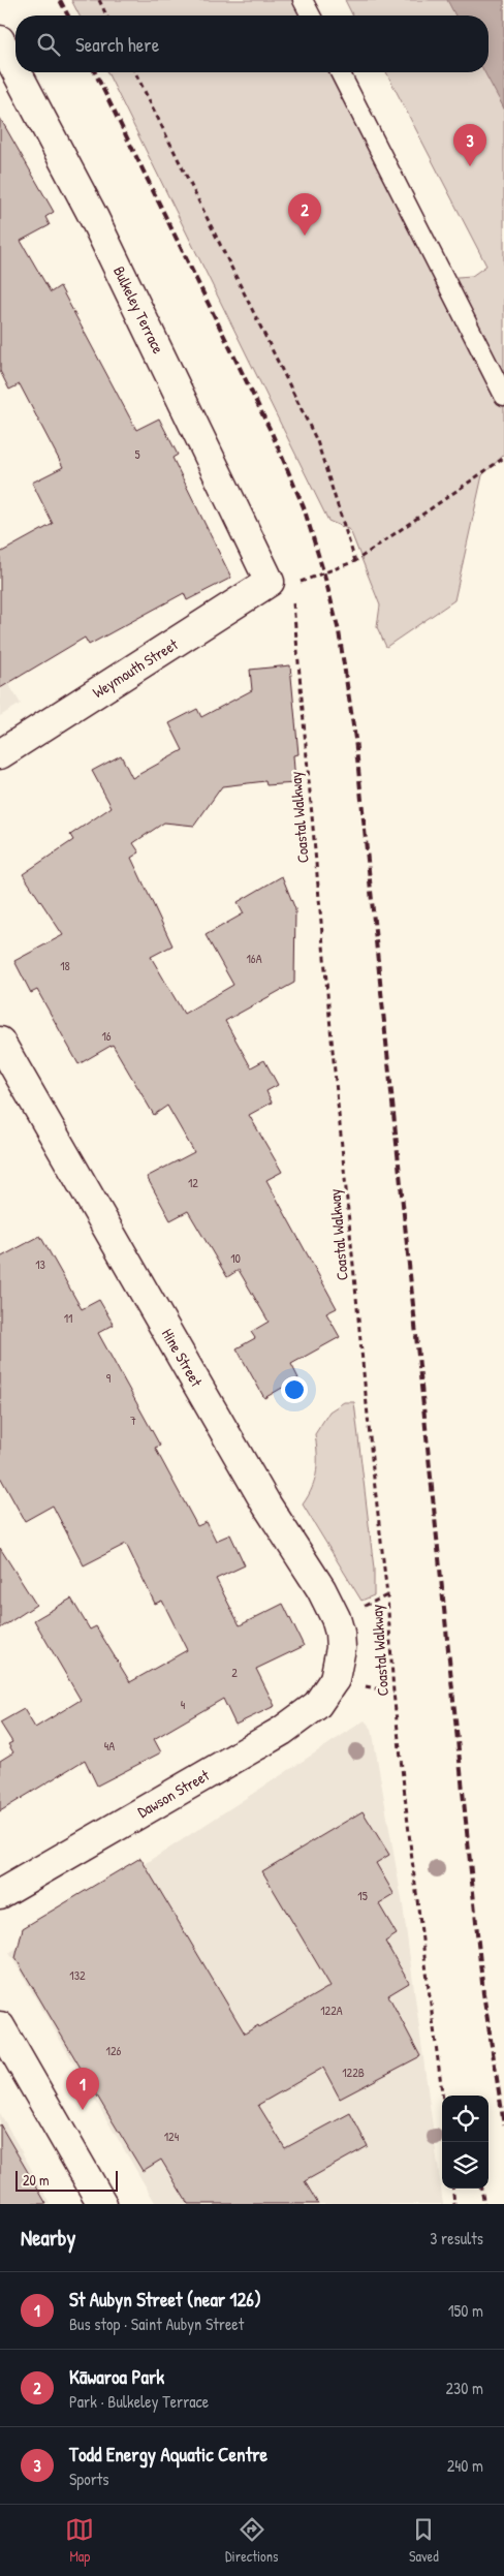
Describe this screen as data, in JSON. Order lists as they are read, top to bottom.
{
  "streets": {
    "main road": [
      "Bulkeley Terrace",
      "Weymouth Street",
      "Hine Street",
      "Dawson Street"
    ],
    "path": ["Coastal Walkway"]
  },
  "crossings": [
    ["Bulkeley Terrace", "Weymouth Street"],
    ["Hine Street", "Dawson Street"]
  ],
  "house_numbers": [
    "5",
    "16A",
    "18",
    "16",
    "12",
    "10",
    "13",
    "11",
    "9",
    "7",
    "2",
    "4",
    "4A",
    "15",
    "132",
    "122A",
    "126",
    "122B",
    "124"
  ],
  "scale_bar": "20 m",
  "page": {
    "search": "Search here",
    "pins": ["3", "2", "1"],
    "scale": "20 m",
    "heading": ["Nearby", "3 results"],
    "list": [
      {
        "mark": "1",
        "name": "St Aubyn Street (near 126)",
        "note": "Bus stop · Saint Aubyn Street",
        "value": "150 m"
      },
      {
        "mark": "2",
        "name": "Kāwaroa Park",
        "note": "Park · Bulkeley Terrace",
        "value": "230 m"
      },
      {
        "mark": "3",
        "name": "Todd Energy Aquatic Centre",
        "note": "Sports",
        "value": "240 m"
      }
    ],
    "nav": ["Map", "Directions", "Saved"]
  }
}
